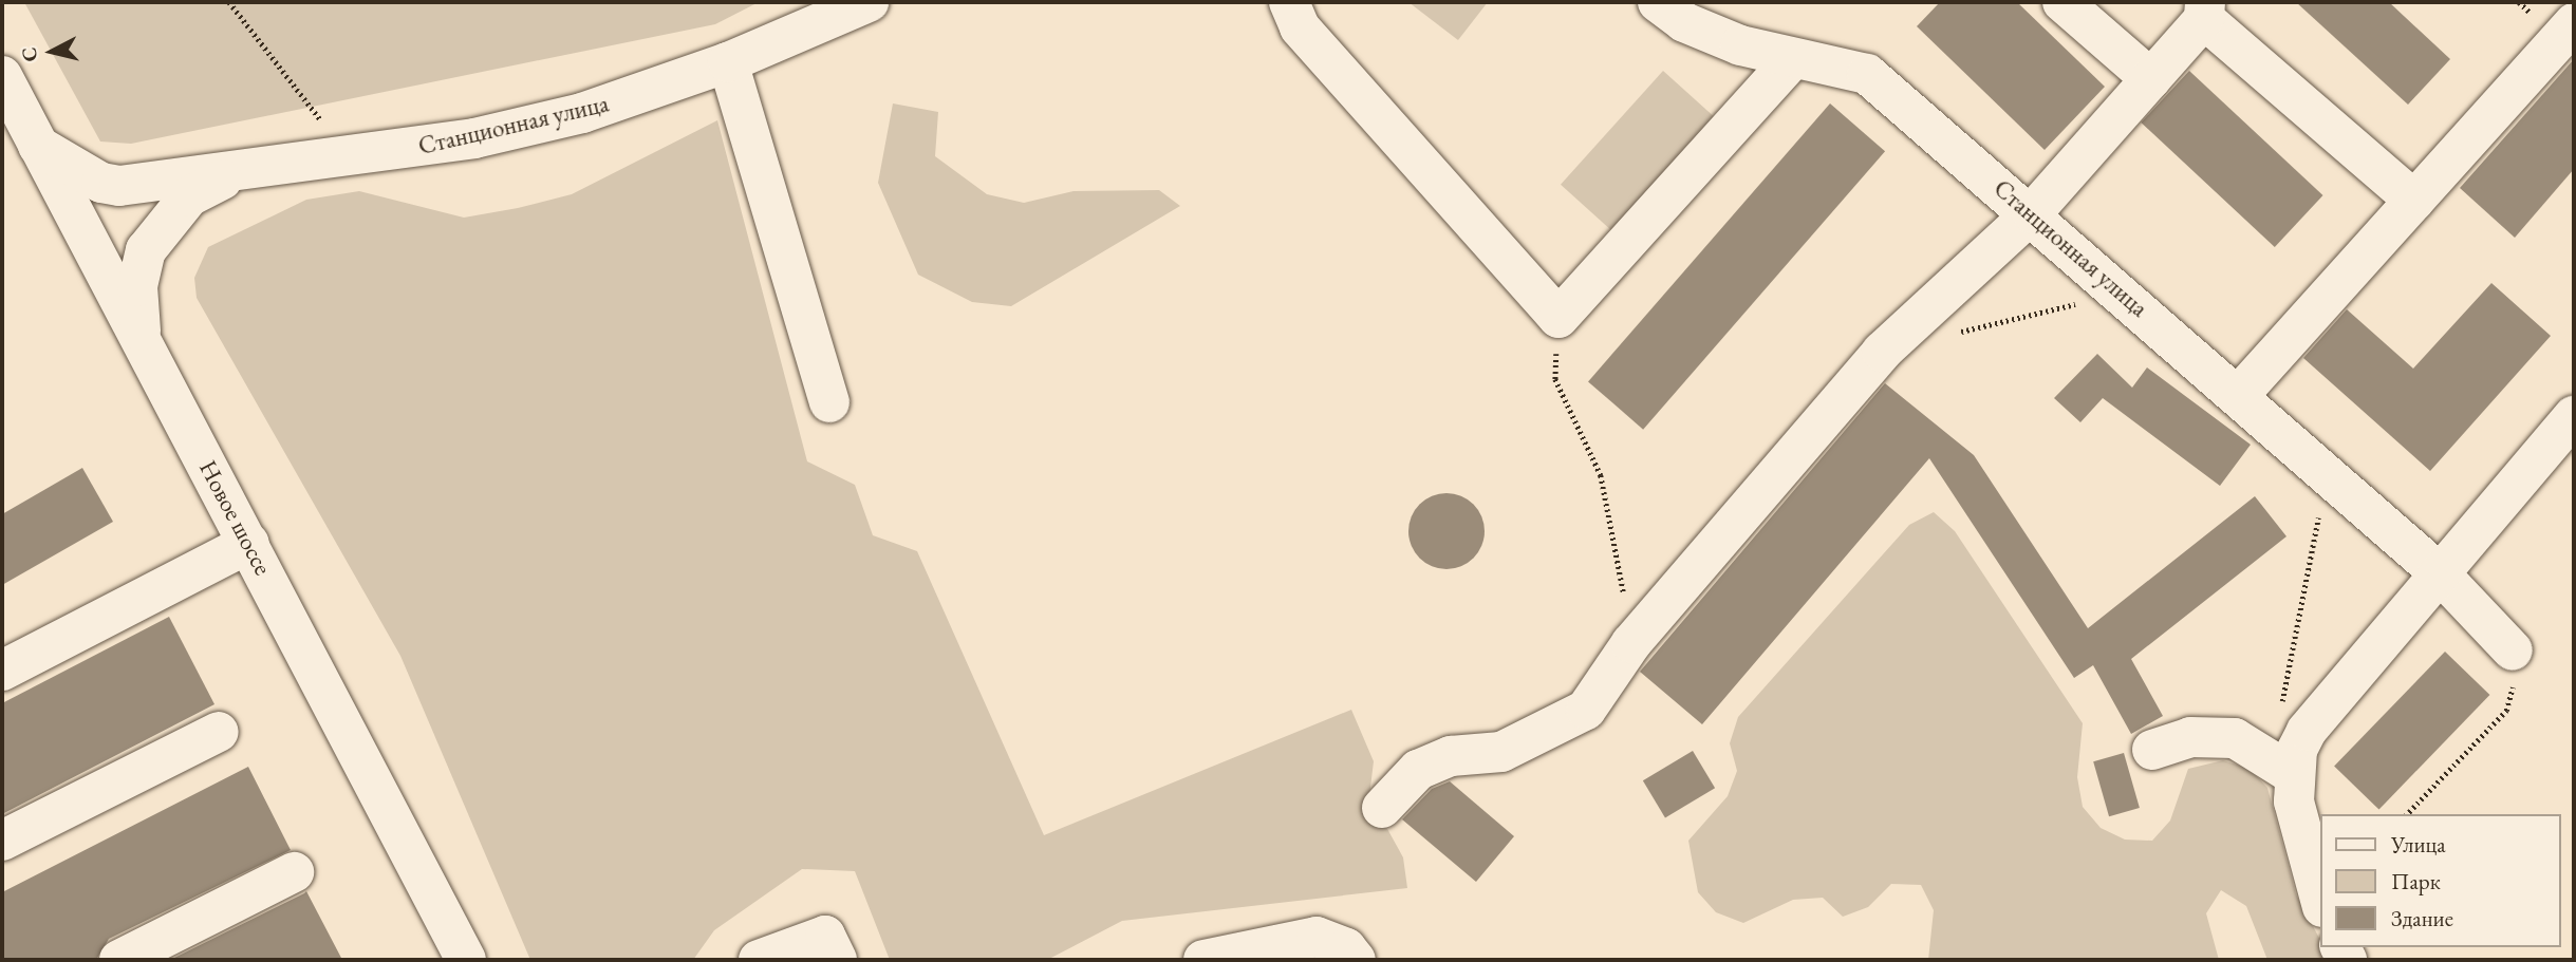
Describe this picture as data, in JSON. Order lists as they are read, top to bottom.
{
  "streets": {
    "street": ["Станционная улица", "Новое шоссе"]
  },
  "legend": ["Улица", "Парк", "Здание"],
  "north": "left"
}
